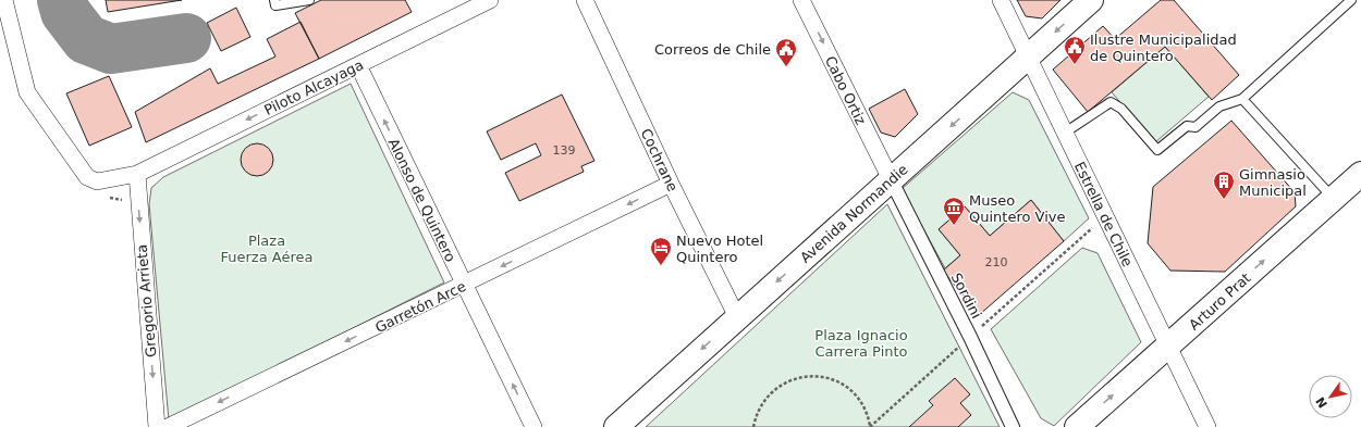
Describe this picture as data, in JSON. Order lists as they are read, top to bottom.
{
  "streets": {
    "main road": ["Avenida Normandie", "Arturo Prat"],
    "street": [
      "Piloto Alcayaga",
      "Cabo Ortiz",
      "Cochrane",
      "Alonso de Quintero",
      "Estrella de Chile",
      "Sordini",
      "Gregorio Arrieta",
      "Garretón Arce"
    ]
  },
  "crossings": [
    ["Piloto Alcayaga", "Alonso de Quintero"],
    ["Piloto Alcayaga", "Gregorio Arrieta"],
    ["Cabo Ortiz", "Avenida Normandie"],
    ["Cabo Ortiz", "Sordini"],
    ["Cochrane", "Avenida Normandie"],
    ["Cochrane", "Garretón Arce"],
    ["Alonso de Quintero", "Garretón Arce"],
    ["Avenida Normandie", "Estrella de Chile"],
    ["Avenida Normandie", "Sordini"],
    ["Estrella de Chile", "Arturo Prat"]
  ],
  "one_way": [
    "Piloto Alcayaga",
    "Cabo Ortiz",
    "Alonso de Quintero",
    "Avenida Normandie",
    "Gregorio Arrieta",
    "Arturo Prat",
    "Garretón Arce"
  ],
  "parks": ["Plaza Fuerza Aérea", "Plaza Ignacio Carrera Pinto"],
  "places": {
    "public building": ["Ilustre Municipalidad de Quintero", "Correos de Chile"],
    "building": ["Gimnasio Municipal"],
    "museum": ["Museo Quintero Vive"],
    "hotel": ["Nuevo Hotel Quintero"]
  },
  "house_numbers": ["139", "210"],
  "north": "bottom left"
}
